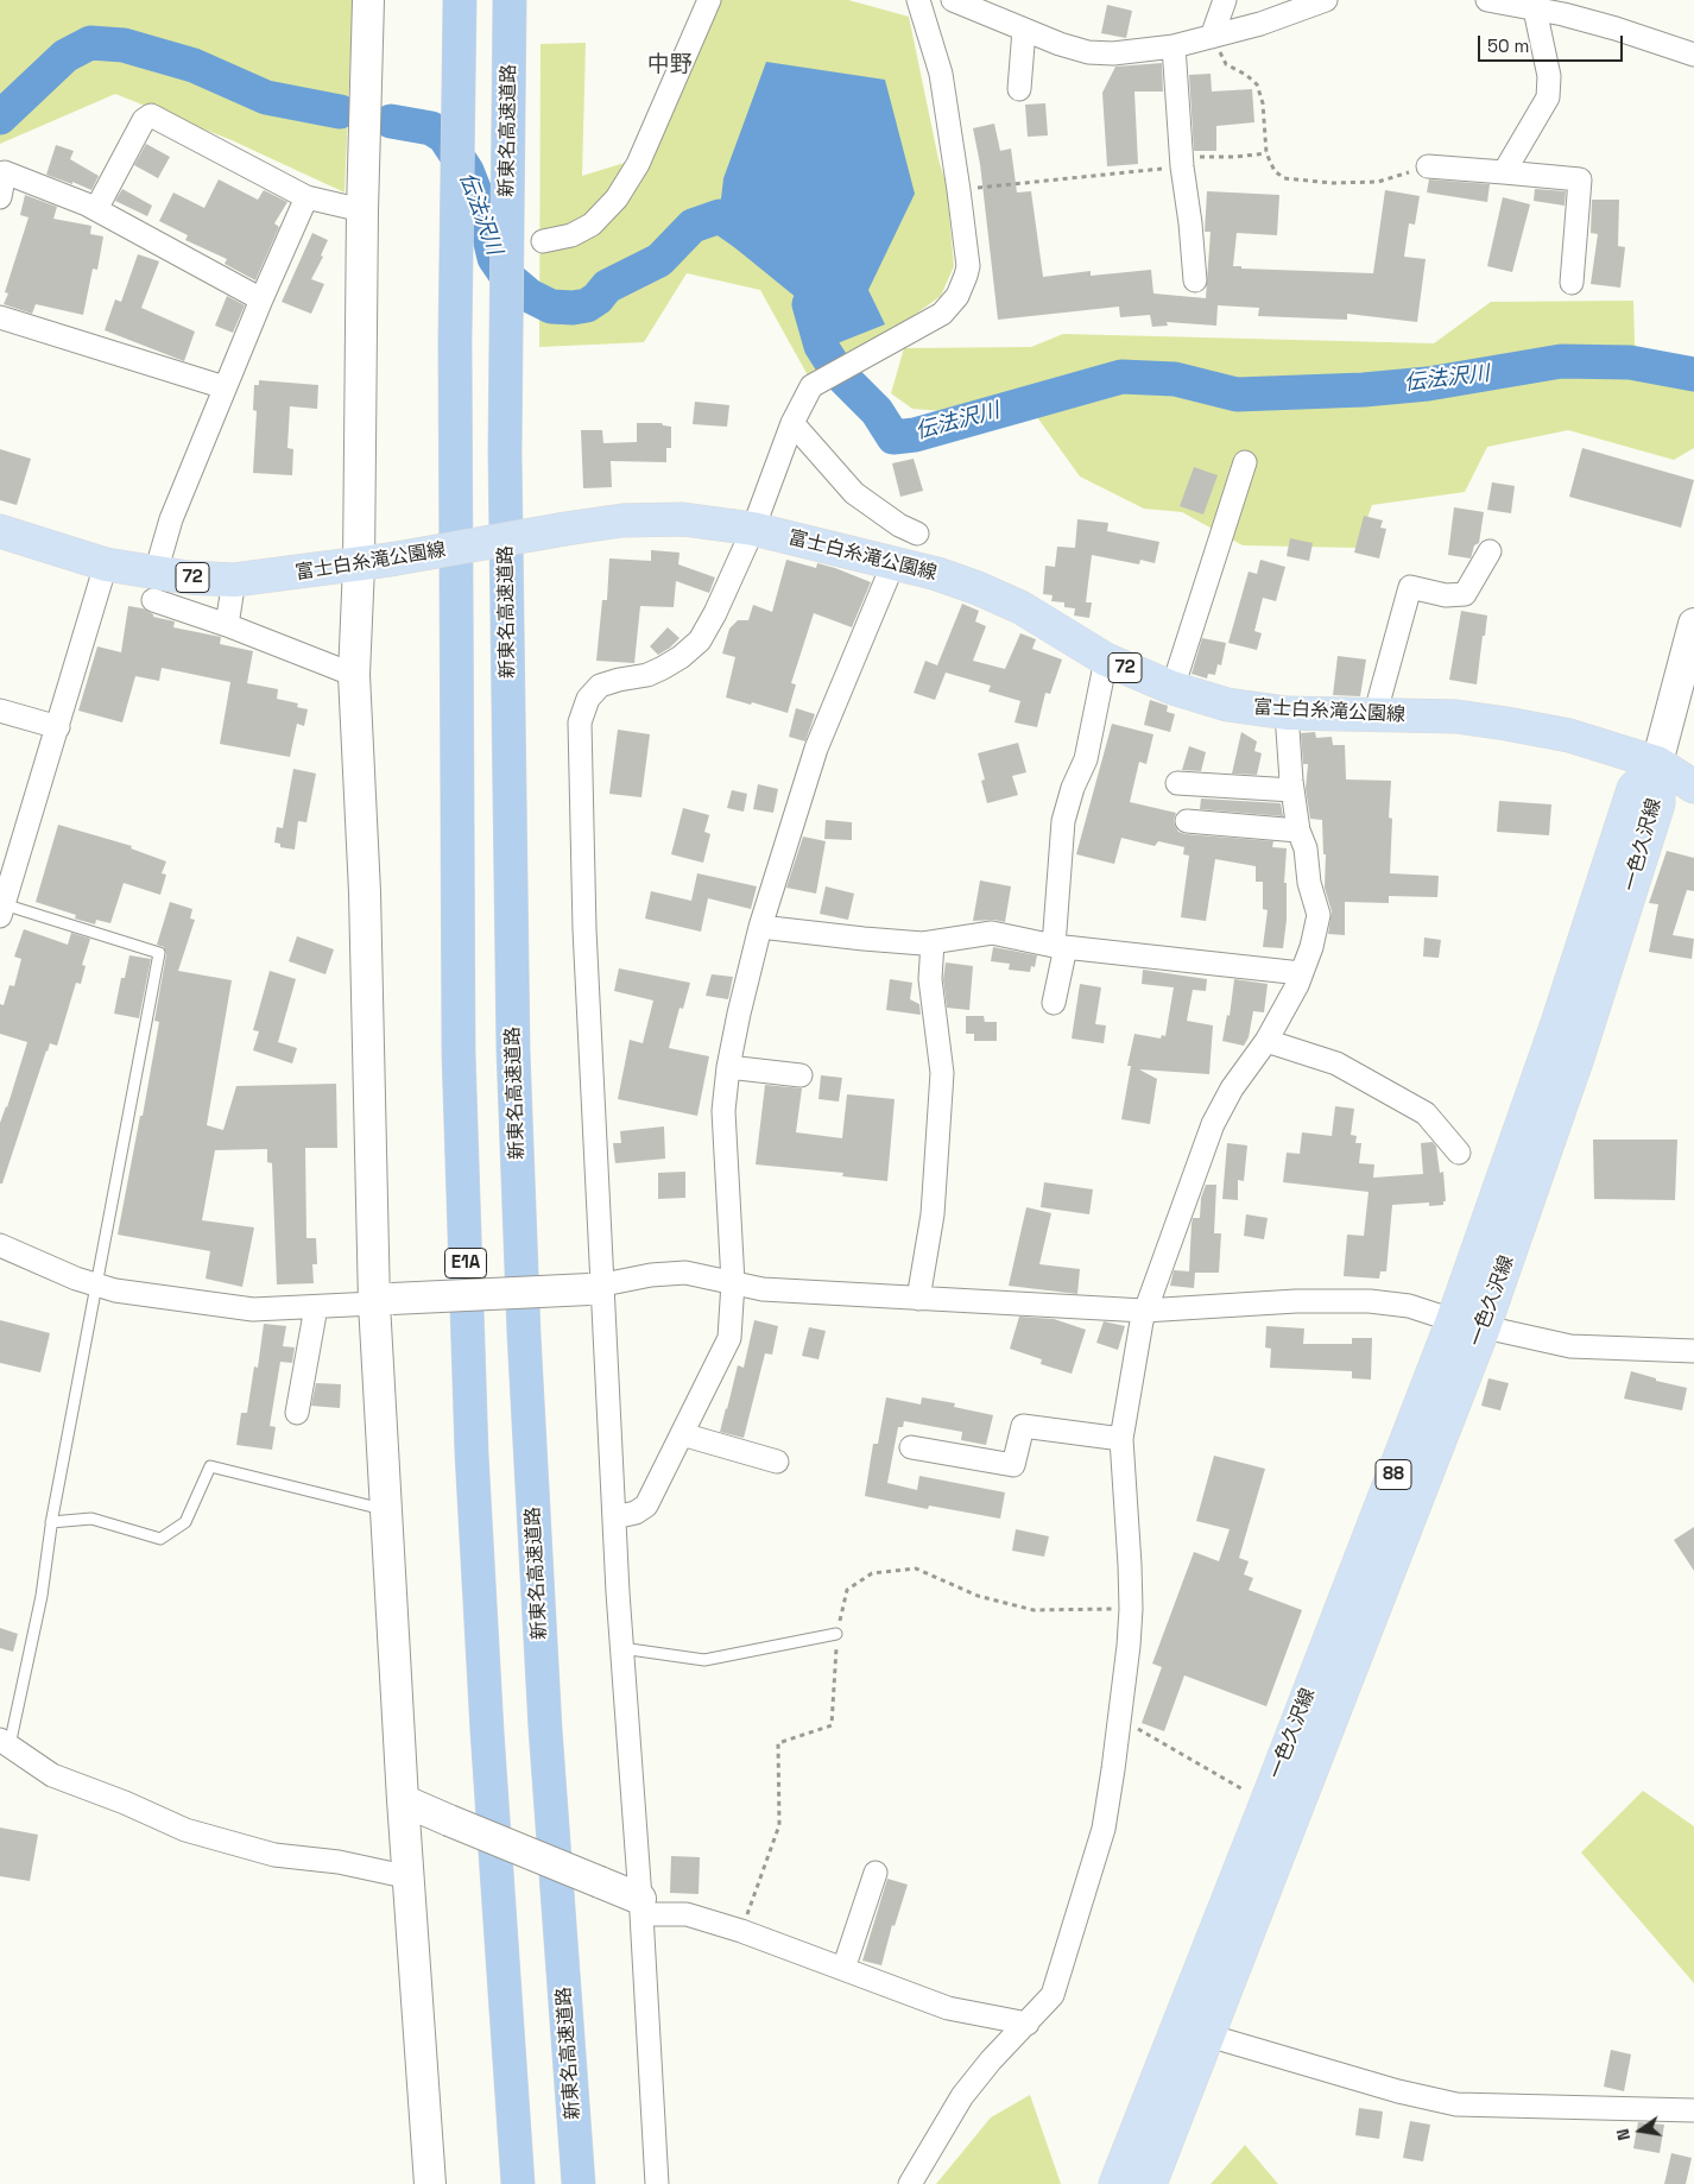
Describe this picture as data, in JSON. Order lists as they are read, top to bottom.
{
  "streets": {
    "highway": ["新東名高速道路", "E1A"],
    "main road": [
      "富士白糸滝公園線",
      "72",
      "一色久沢線",
      "88"
    ]
  },
  "crossings": [
    ["富士白糸滝公園線", "一色久沢線"]
  ],
  "districts": ["中野"],
  "water": ["伝法沢川"],
  "scale_bar": "50 m",
  "north": "left"
}
